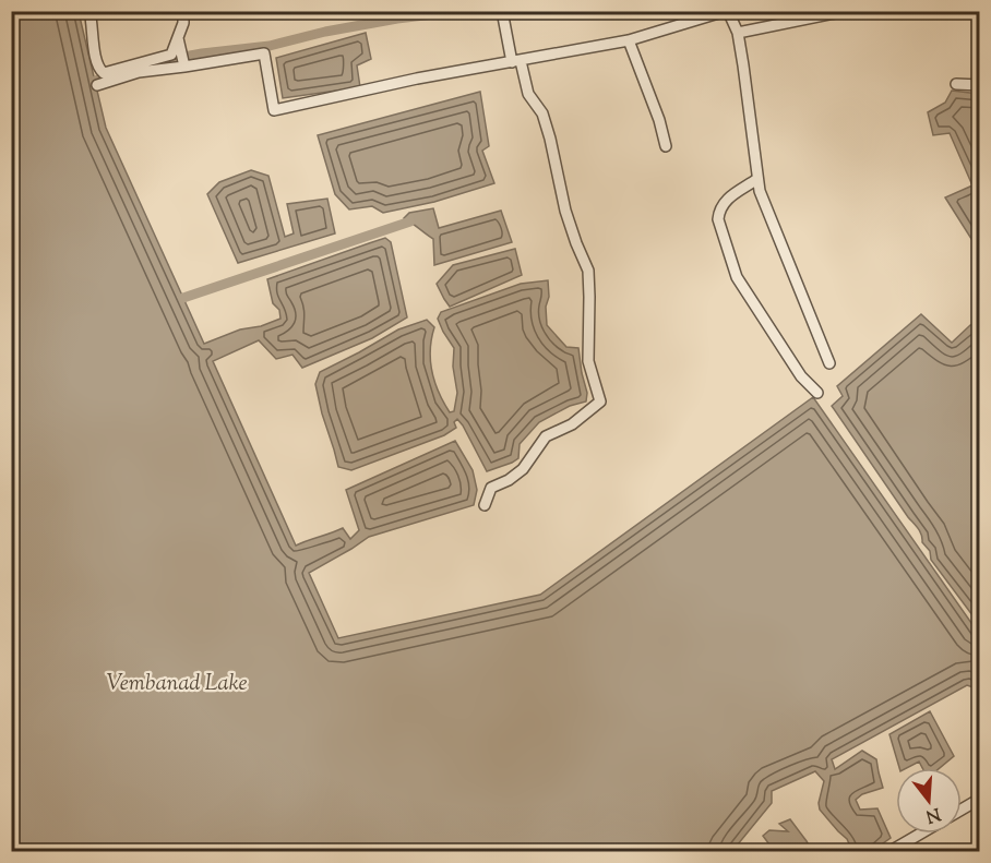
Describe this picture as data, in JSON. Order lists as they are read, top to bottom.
{
  "water": ["Vembanad Lake"],
  "north": "bottom"
}
